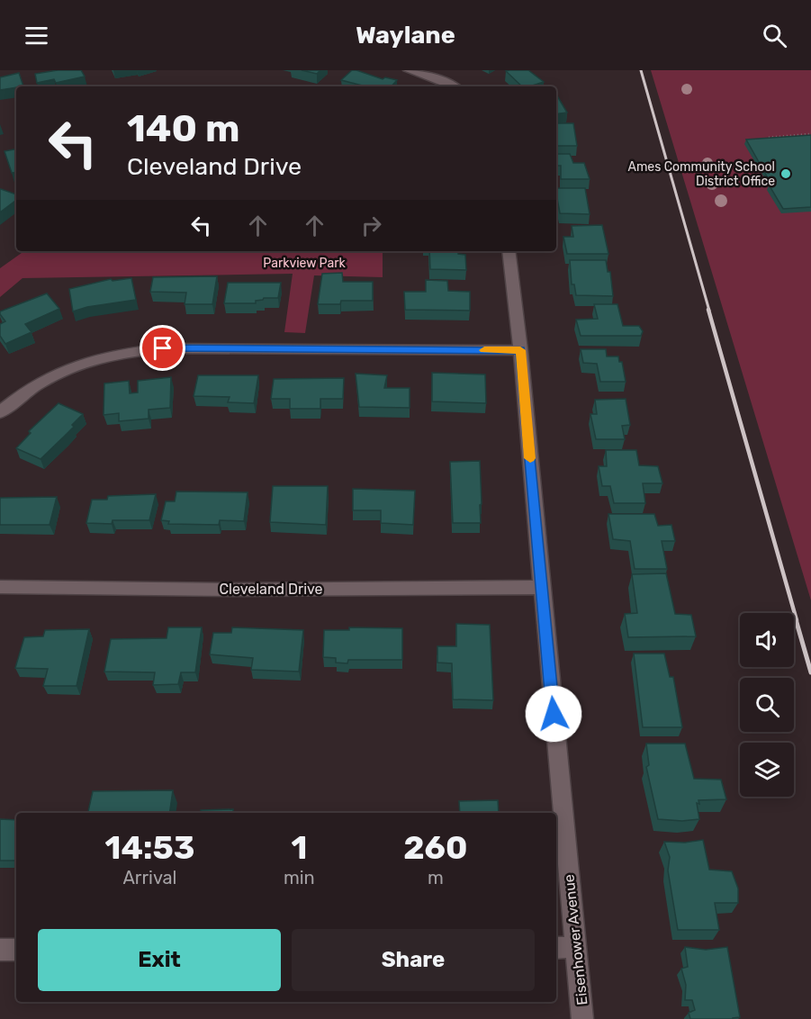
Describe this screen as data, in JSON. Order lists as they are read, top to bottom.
{
  "streets": {
    "street": ["Cleveland Drive", "Eisenhower Avenue"]
  },
  "crossings": [
    ["Cleveland Drive", "Eisenhower Avenue"]
  ],
  "parks": ["Parkview Park"],
  "places": ["Ames Community School District Office"],
  "page": {
    "header": "Waylane",
    "turn": ["140 m", "Cleveland Drive"],
    "eta": [
      "14:53",
      "Arrival",
      "1",
      "min",
      "260",
      "m"
    ],
    "buttons": ["Exit", "Share"]
  }
}
